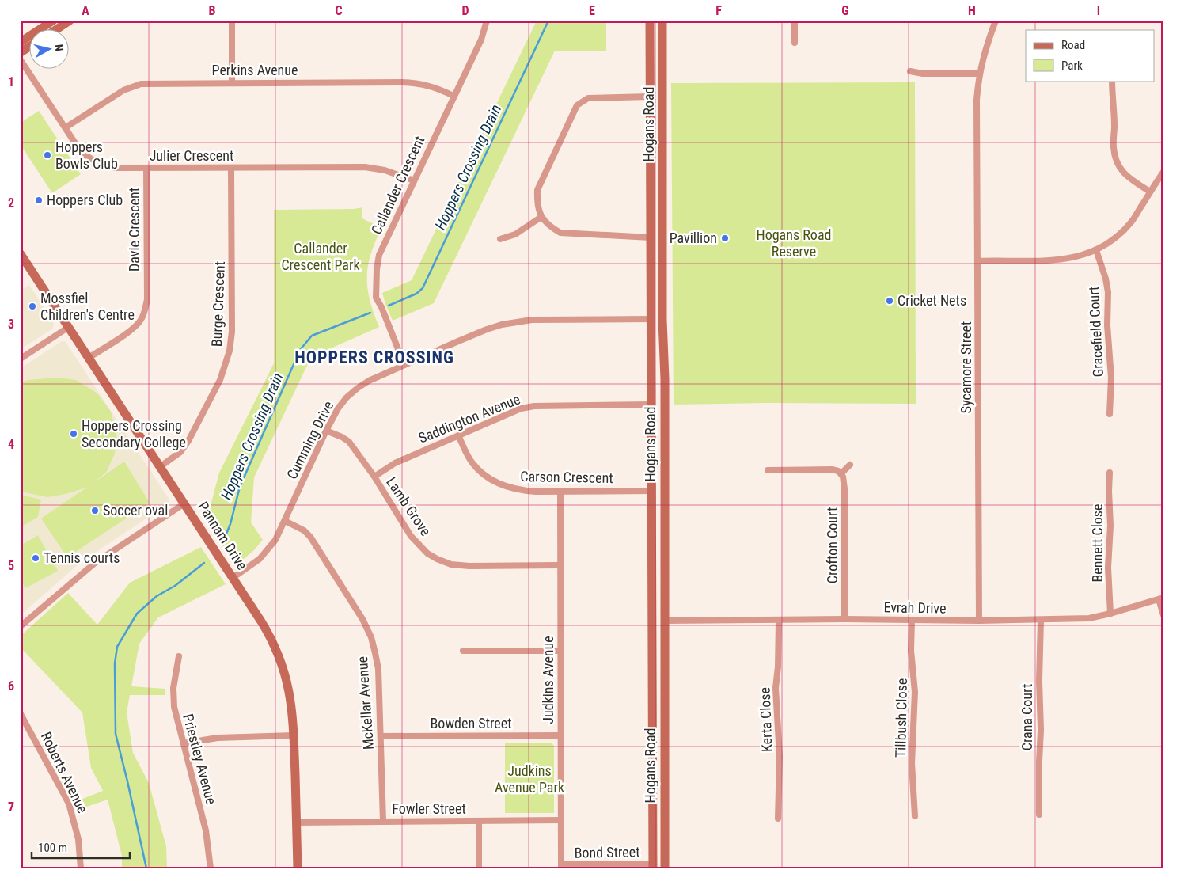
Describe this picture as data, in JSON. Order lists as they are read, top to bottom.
{
  "streets": {
    "street": [
      "Perkins Avenue",
      "Hogans Road",
      "Julier Crescent",
      "Callander Crescent",
      "Davie Crescent",
      "Burge Crescent",
      "Gracefield Court",
      "Sycamore Street",
      "Saddington Avenue",
      "Cumming Drive",
      "Carson Crescent",
      "Lamb Grove",
      "Pannam Drive",
      "Bennett Close",
      "Crofton Court",
      "Evrah Drive",
      "Judkins Avenue",
      "McKellar Avenue",
      "Crana Court",
      "Tillbush Close",
      "Kerta Close",
      "Bowden Street",
      "Priestley Avenue",
      "Roberts Avenue",
      "Fowler Street",
      "Bond Street"
    ]
  },
  "crossings": [
    ["Perkins Avenue", "Julier Crescent"],
    ["Perkins Avenue", "Callander Crescent"],
    ["Hogans Road", "Saddington Avenue"],
    ["Hogans Road", "Cumming Drive"],
    ["Hogans Road", "Carson Crescent"],
    ["Hogans Road", "Evrah Drive"],
    ["Hogans Road", "Bond Street"],
    ["Julier Crescent", "Callander Crescent"],
    ["Julier Crescent", "Davie Crescent"],
    ["Julier Crescent", "Burge Crescent"],
    ["Callander Crescent", "Cumming Drive"],
    ["Davie Crescent", "Pannam Drive"],
    ["Burge Crescent", "Pannam Drive"],
    ["Sycamore Street", "Evrah Drive"],
    ["Saddington Avenue", "Carson Crescent"],
    ["Saddington Avenue", "Lamb Grove"],
    ["Cumming Drive", "Lamb Grove"],
    ["Cumming Drive", "Pannam Drive"],
    ["Cumming Drive", "McKellar Avenue"],
    ["Carson Crescent", "Judkins Avenue"],
    ["Lamb Grove", "Judkins Avenue"],
    ["Pannam Drive", "Fowler Street"],
    ["Bennett Close", "Evrah Drive"],
    ["Crofton Court", "Evrah Drive"],
    ["Evrah Drive", "Crana Court"],
    ["Evrah Drive", "Tillbush Close"],
    ["Evrah Drive", "Kerta Close"],
    ["Judkins Avenue", "Bowden Street"],
    ["Judkins Avenue", "Fowler Street"],
    ["Judkins Avenue", "Bond Street"],
    ["McKellar Avenue", "Bowden Street"],
    ["McKellar Avenue", "Fowler Street"]
  ],
  "districts": ["HOPPERS CROSSING"],
  "water": ["Hoppers Crossing Drain"],
  "parks": ["Hogans Road Reserve", "Callander Crescent Park", "Judkins Avenue Park"],
  "places": [
    "Hoppers Bowls Club",
    "Hoppers Club",
    "Pavillion",
    "Cricket Nets",
    "Mossfiel Children's Centre",
    "Hoppers Crossing Secondary College",
    "Soccer oval",
    "Tennis courts"
  ],
  "legend": ["Road", "Park"],
  "scale_bar": "100 m",
  "north": "right",
  "grid": {
    "columns": [
      "A",
      "B",
      "C",
      "D",
      "E",
      "F",
      "G",
      "H",
      "I"
    ],
    "rows": [
      "1",
      "2",
      "3",
      "4",
      "5",
      "6",
      "7"
    ]
  }
}
